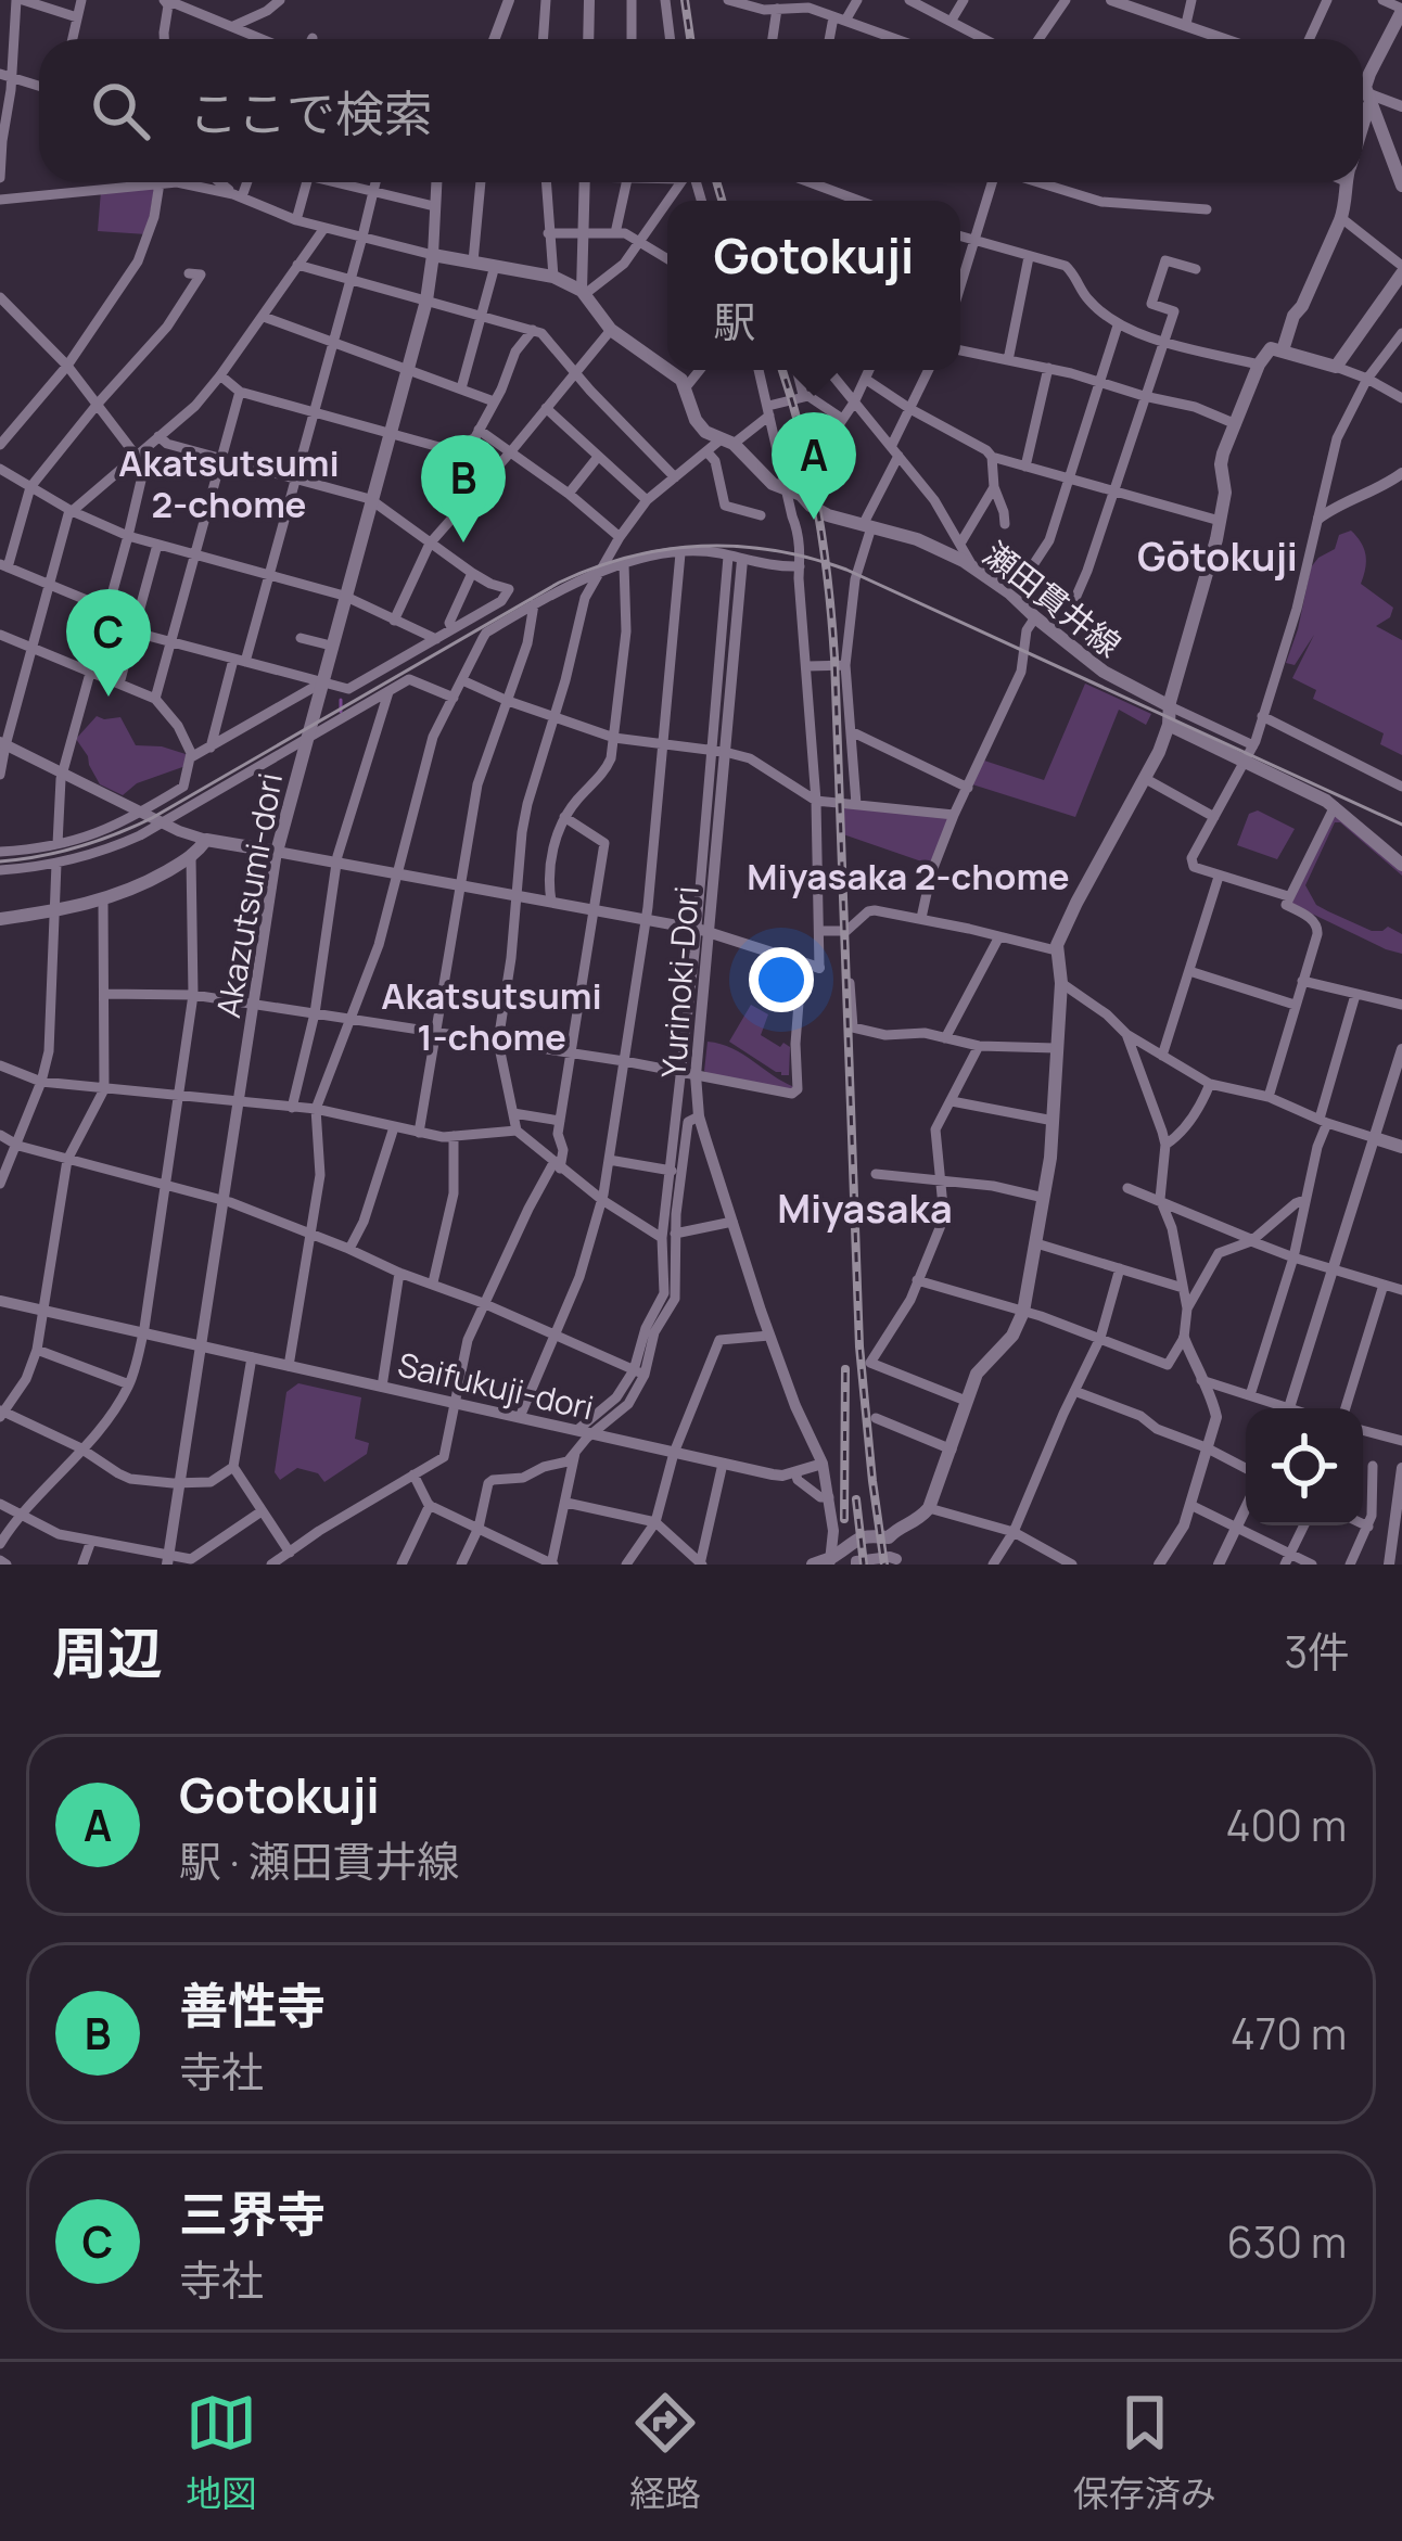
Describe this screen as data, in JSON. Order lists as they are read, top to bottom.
{
  "streets": {
    "main road": ["瀬田貫井線", "Akazutsumi-dori"],
    "street": ["Yurinoki-Dori", "Saifukuji-dori"]
  },
  "crossings": [
    ["Akazutsumi-dori", "Saifukuji-dori"],
    ["Yurinoki-Dori", "Saifukuji-dori"]
  ],
  "districts": [
    "Akatsutsumi 2-chome",
    "Gōtokuji",
    "Miyasaka 2-chome",
    "Akatsutsumi 1-chome",
    "Miyasaka"
  ],
  "page": {
    "search": "ここで検索",
    "popup": ["Gotokuji", "駅"],
    "pins": ["A", "B", "C"],
    "heading": ["周辺", "3件"],
    "list": [
      {
        "mark": "A",
        "name": "Gotokuji",
        "note": "駅 · 瀬田貫井線",
        "value": "400 m"
      },
      {
        "mark": "B",
        "name": "善性寺",
        "note": "寺社",
        "value": "470 m"
      },
      {
        "mark": "C",
        "name": "三界寺",
        "note": "寺社",
        "value": "630 m"
      }
    ],
    "nav": ["地図", "経路", "保存済み"]
  }
}
